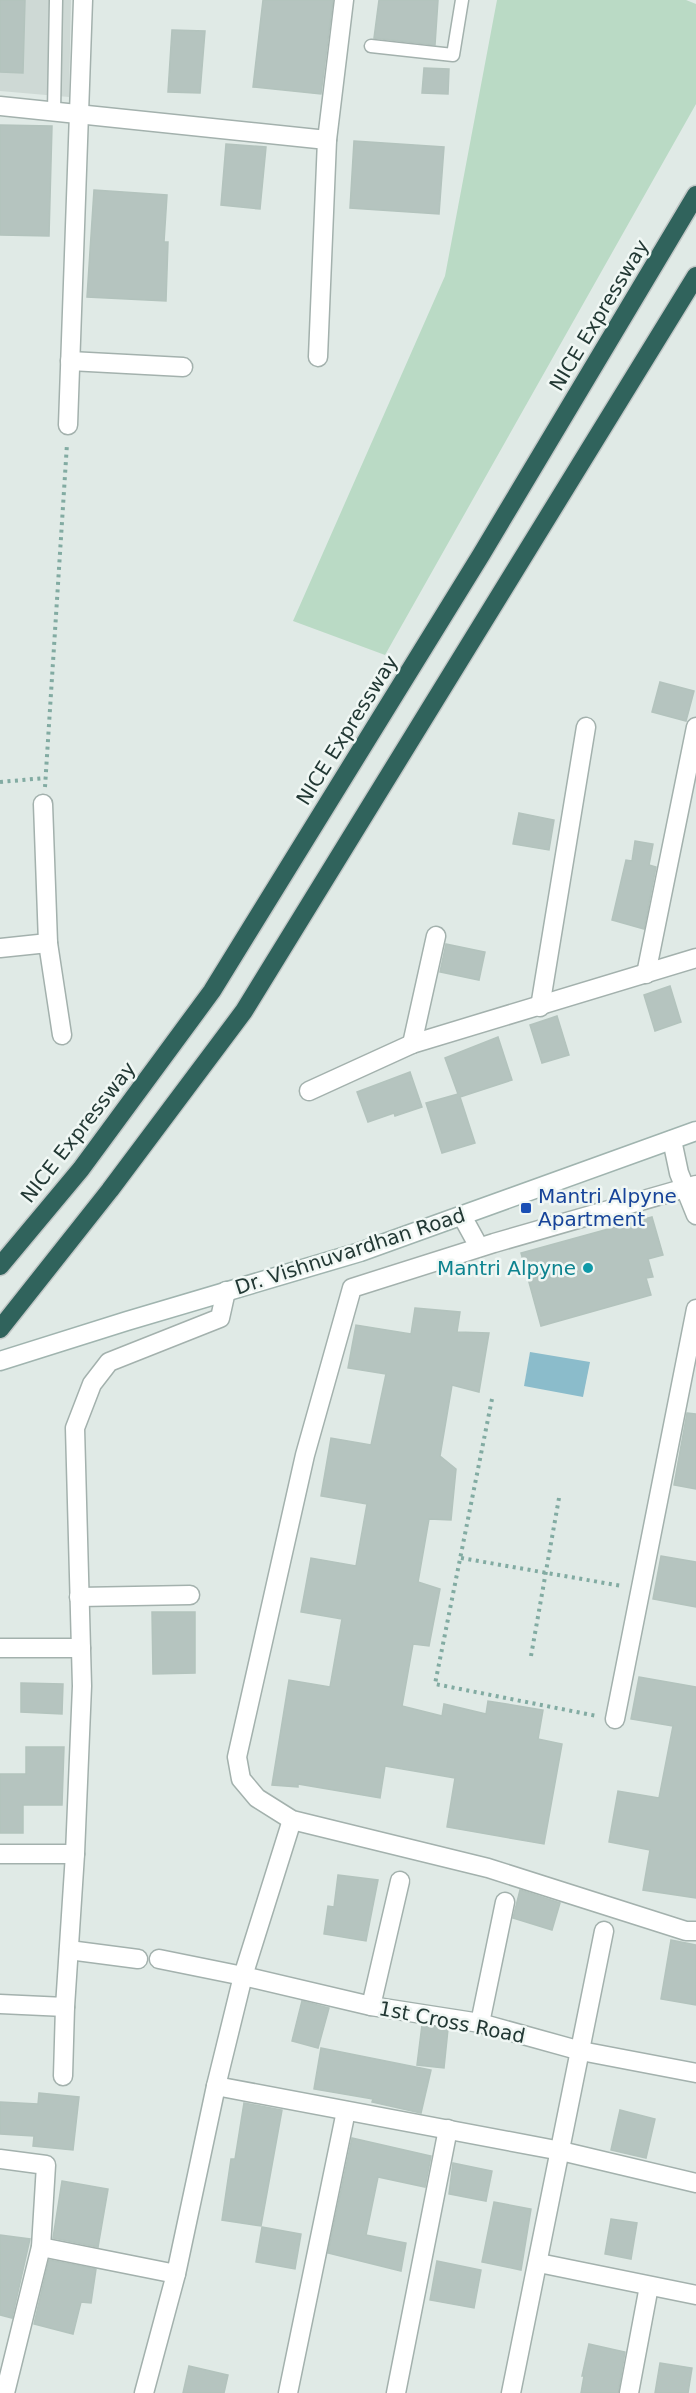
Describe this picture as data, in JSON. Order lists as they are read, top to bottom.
{
  "streets": {
    "highway": ["NICE Expressway"],
    "street": ["Dr. Vishnuvardhan Road", "1st Cross Road"]
  },
  "places": {
    "transit": ["Mantri Alpyne Apartment"],
    "other": ["Mantri Alpyne"]
  }
}
